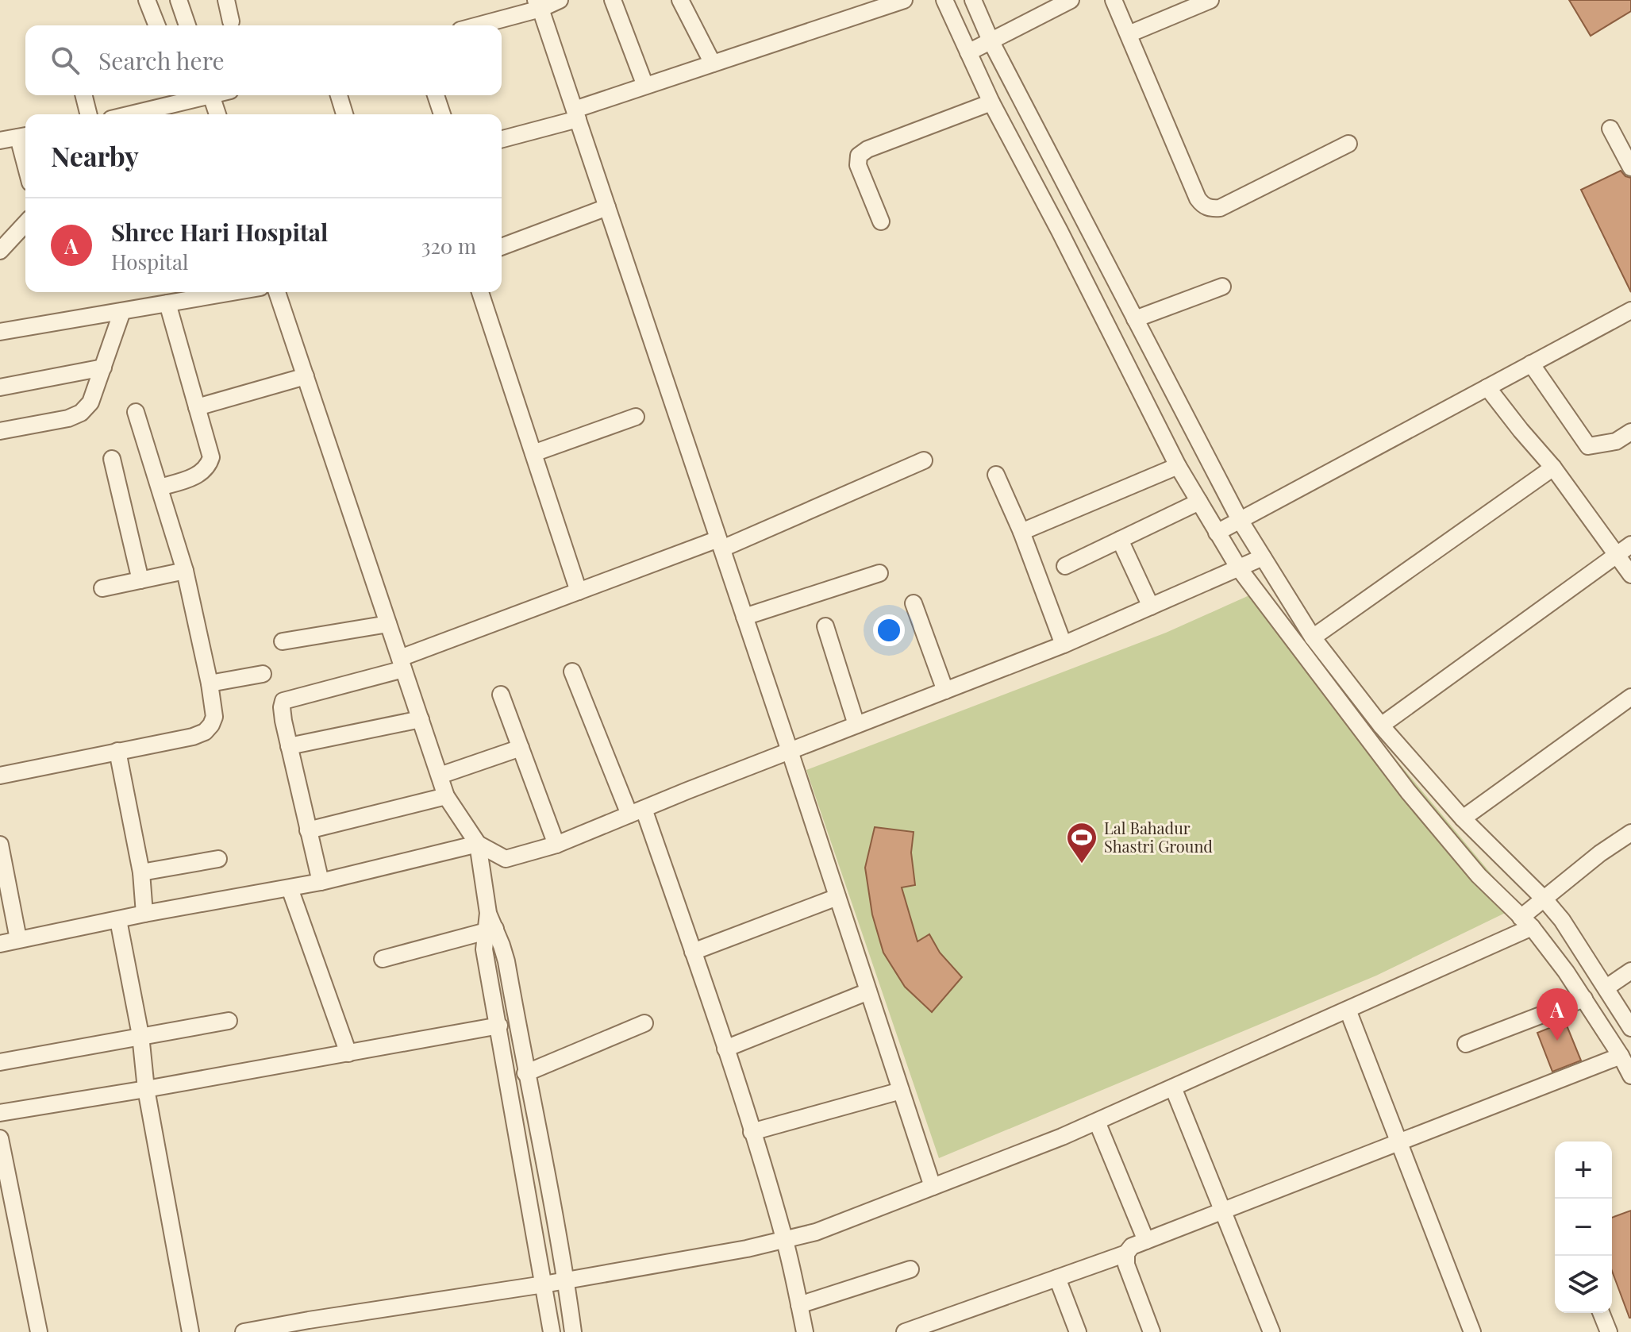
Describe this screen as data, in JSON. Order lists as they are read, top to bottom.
{
  "places": {
    "sports": ["Lal Bahadur Shastri Ground"]
  },
  "page": {
    "search": "Search here",
    "heading": "Nearby",
    "list": [
      {
        "mark": "A",
        "name": "Shree Hari Hospital",
        "note": "Hospital",
        "value": "320 m"
      }
    ],
    "pins": "A",
    "map_buttons": ["+", "−"]
  }
}
